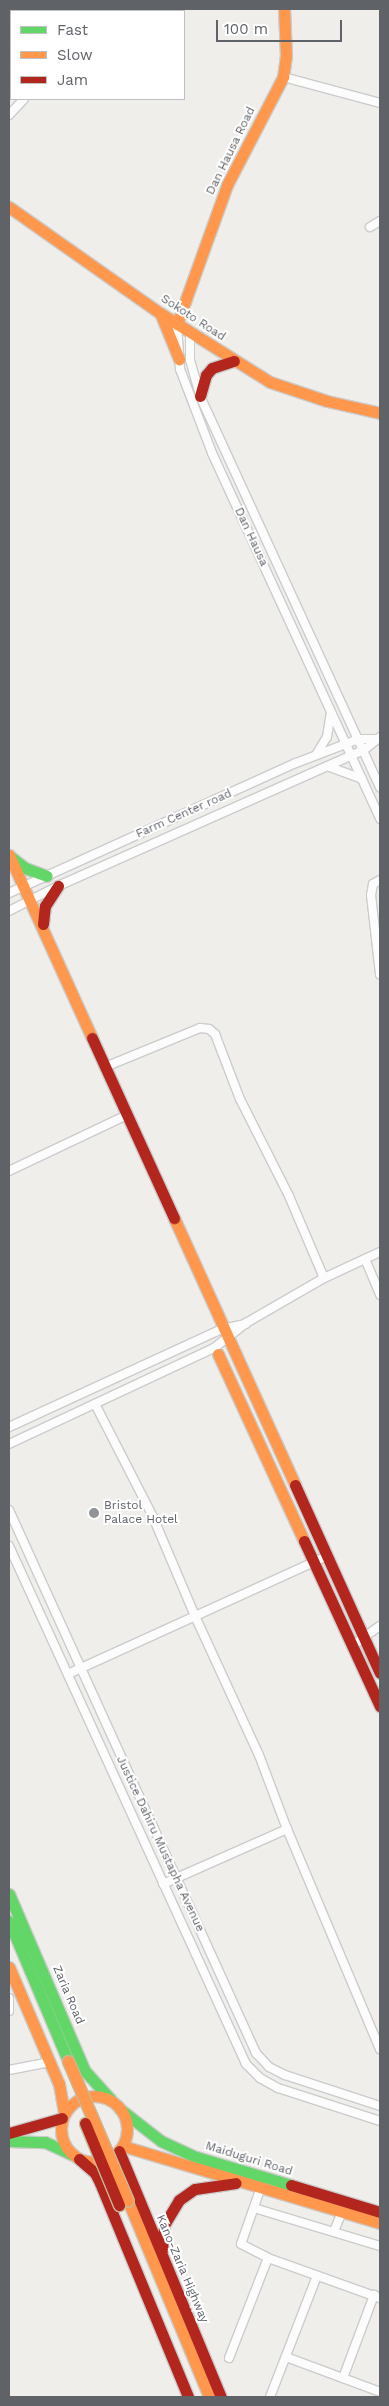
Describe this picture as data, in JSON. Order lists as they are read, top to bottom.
{
  "streets": {
    "main road": [
      "Dan Hausa Road",
      "Sokoto Road",
      "Zaria Road",
      "Maiduguri Road",
      "Kano-Zaria Highway"
    ],
    "street": ["Dan Hausa", "Farm Center road", "Justice Dahiru Mustapha Avenue"]
  },
  "crossings": [
    ["Dan Hausa Road", "Sokoto Road"],
    ["Dan Hausa Road", "Dan Hausa"],
    ["Sokoto Road", "Dan Hausa"],
    ["Dan Hausa", "Farm Center road"],
    ["Zaria Road", "Maiduguri Road"],
    ["Zaria Road", "Kano-Zaria Highway"],
    ["Maiduguri Road", "Kano-Zaria Highway"]
  ],
  "places": ["Bristol Palace Hotel"],
  "legend": ["Fast", "Slow", "Jam"],
  "scale_bar": "100 m"
}
